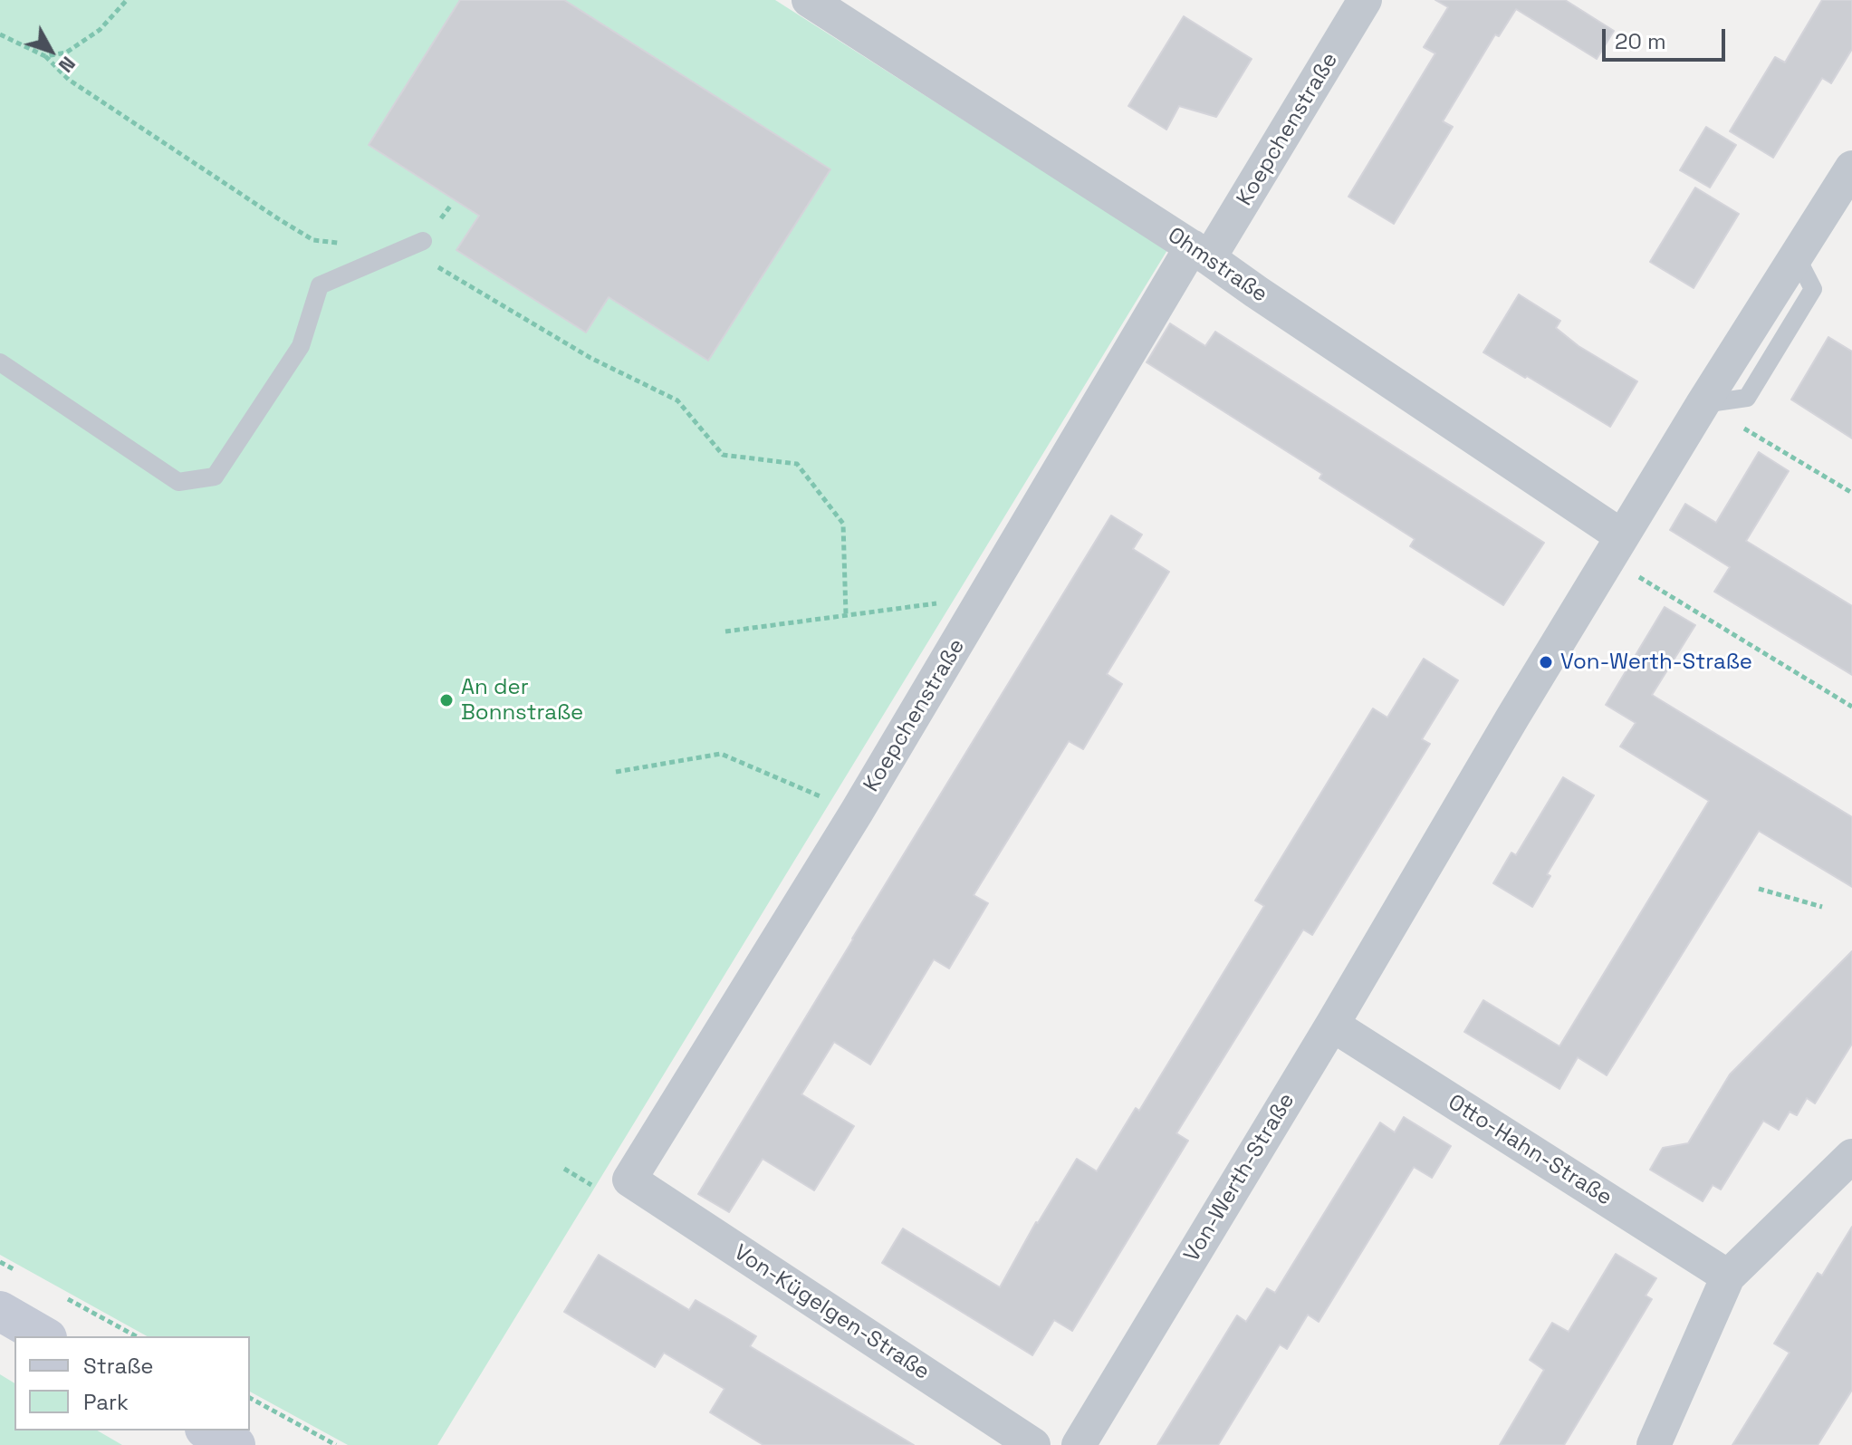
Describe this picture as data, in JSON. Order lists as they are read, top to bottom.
{
  "streets": {
    "street": [
      "Koepchenstraße",
      "Ohmstraße",
      "Otto-Hahn-Straße",
      "Von-Werth-Straße",
      "Von-Kügelgen-Straße"
    ]
  },
  "crossings": [
    ["Koepchenstraße", "Ohmstraße"],
    ["Koepchenstraße", "Von-Kügelgen-Straße"],
    ["Ohmstraße", "Von-Werth-Straße"],
    ["Otto-Hahn-Straße", "Von-Werth-Straße"]
  ],
  "places": ["Von-Werth-Straße", "An der Bonnstraße"],
  "legend": ["Straße", "Park"],
  "scale_bar": "20 m",
  "north": "bottom right"
}
